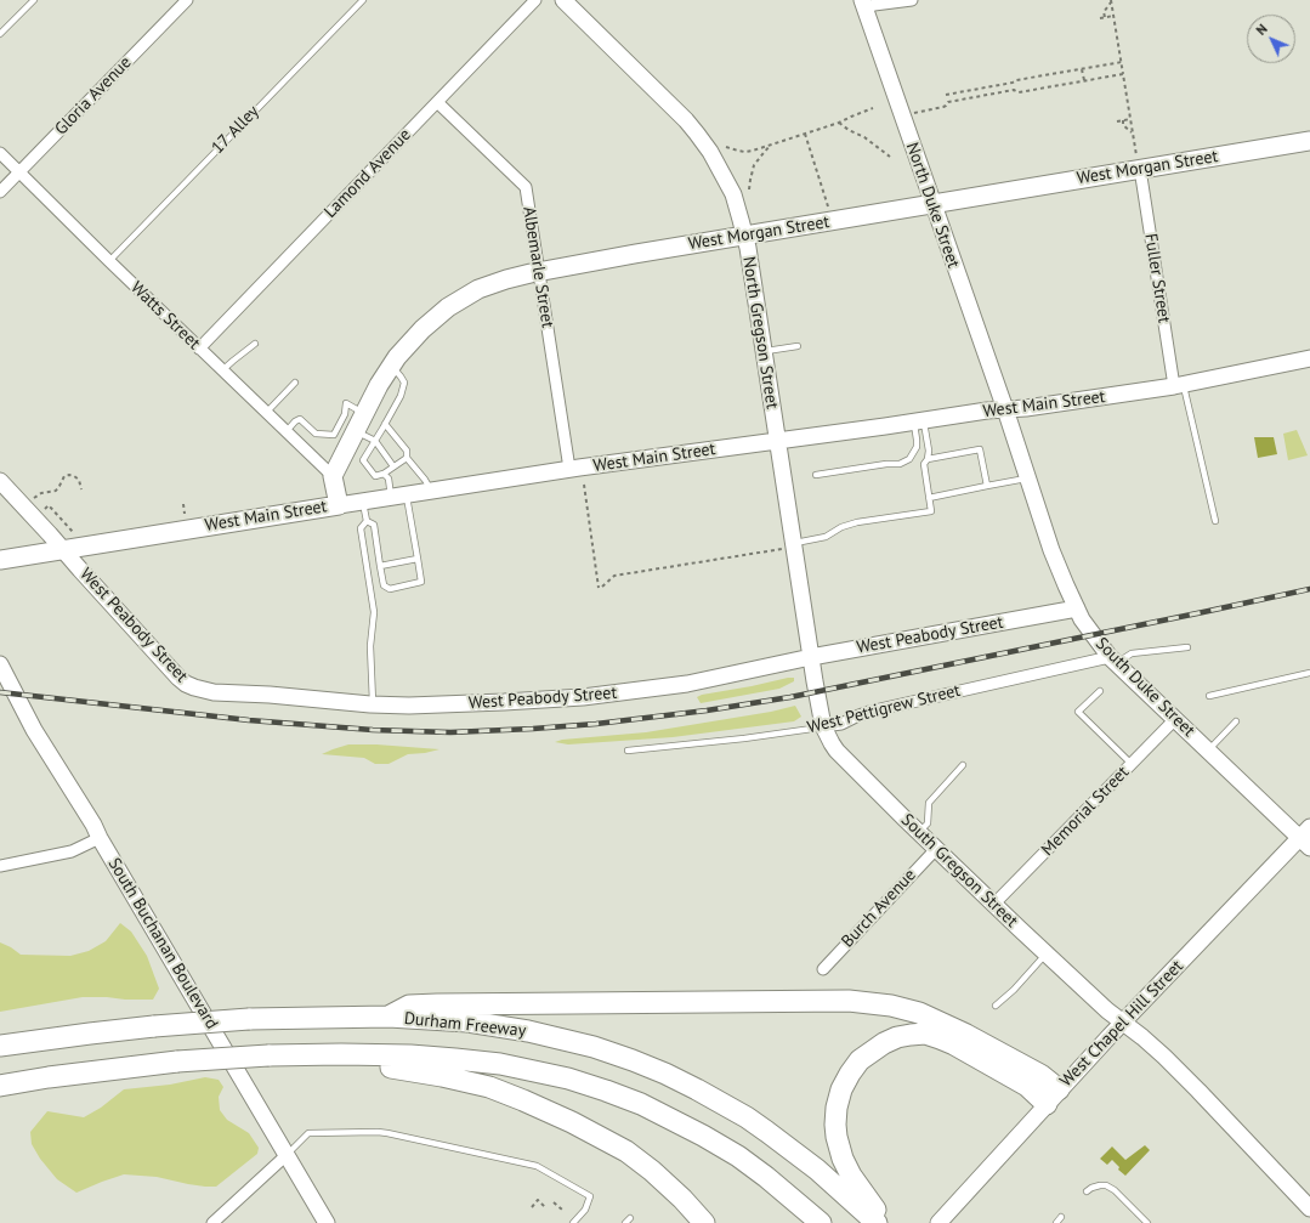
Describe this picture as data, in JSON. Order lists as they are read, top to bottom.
{
  "streets": {
    "highway": ["Durham Freeway"],
    "main road": [
      "West Morgan Street",
      "North Duke Street",
      "North Gregson Street",
      "West Main Street",
      "West Peabody Street",
      "South Duke Street",
      "South Gregson Street",
      "South Buchanan Boulevard",
      "West Chapel Hill Street"
    ],
    "street": [
      "Gloria Avenue",
      "Lamond Avenue",
      "Albemarle Street",
      "Fuller Street",
      "Watts Street",
      "West Pettigrew Street",
      "Memorial Street",
      "Burch Avenue"
    ],
    "lane": ["17 Alley"]
  },
  "crossings": [
    ["Gloria Avenue", "Watts Street"],
    ["17 Alley", "Watts Street"],
    ["West Morgan Street", "North Duke Street"],
    ["West Morgan Street", "Albemarle Street"],
    ["West Morgan Street", "Fuller Street"],
    ["West Morgan Street", "Watts Street"],
    ["West Morgan Street", "North Gregson Street"],
    ["Lamond Avenue", "Albemarle Street"],
    ["Lamond Avenue", "Watts Street"],
    ["North Duke Street", "West Main Street"],
    ["North Duke Street", "South Duke Street"],
    ["Albemarle Street", "West Main Street"],
    ["Fuller Street", "West Main Street"],
    ["North Gregson Street", "West Main Street"],
    ["North Gregson Street", "South Gregson Street"],
    ["West Main Street", "West Peabody Street"],
    ["West Main Street", "South Duke Street"],
    ["West Main Street", "South Gregson Street"],
    ["West Peabody Street", "South Duke Street"],
    ["West Peabody Street", "South Gregson Street"],
    ["South Duke Street", "West Pettigrew Street"],
    ["South Duke Street", "Memorial Street"],
    ["South Duke Street", "West Chapel Hill Street"],
    ["West Pettigrew Street", "South Gregson Street"],
    ["Memorial Street", "South Gregson Street"],
    ["South Gregson Street", "Burch Avenue"],
    ["South Gregson Street", "West Chapel Hill Street"]
  ],
  "north": "top left"
}
